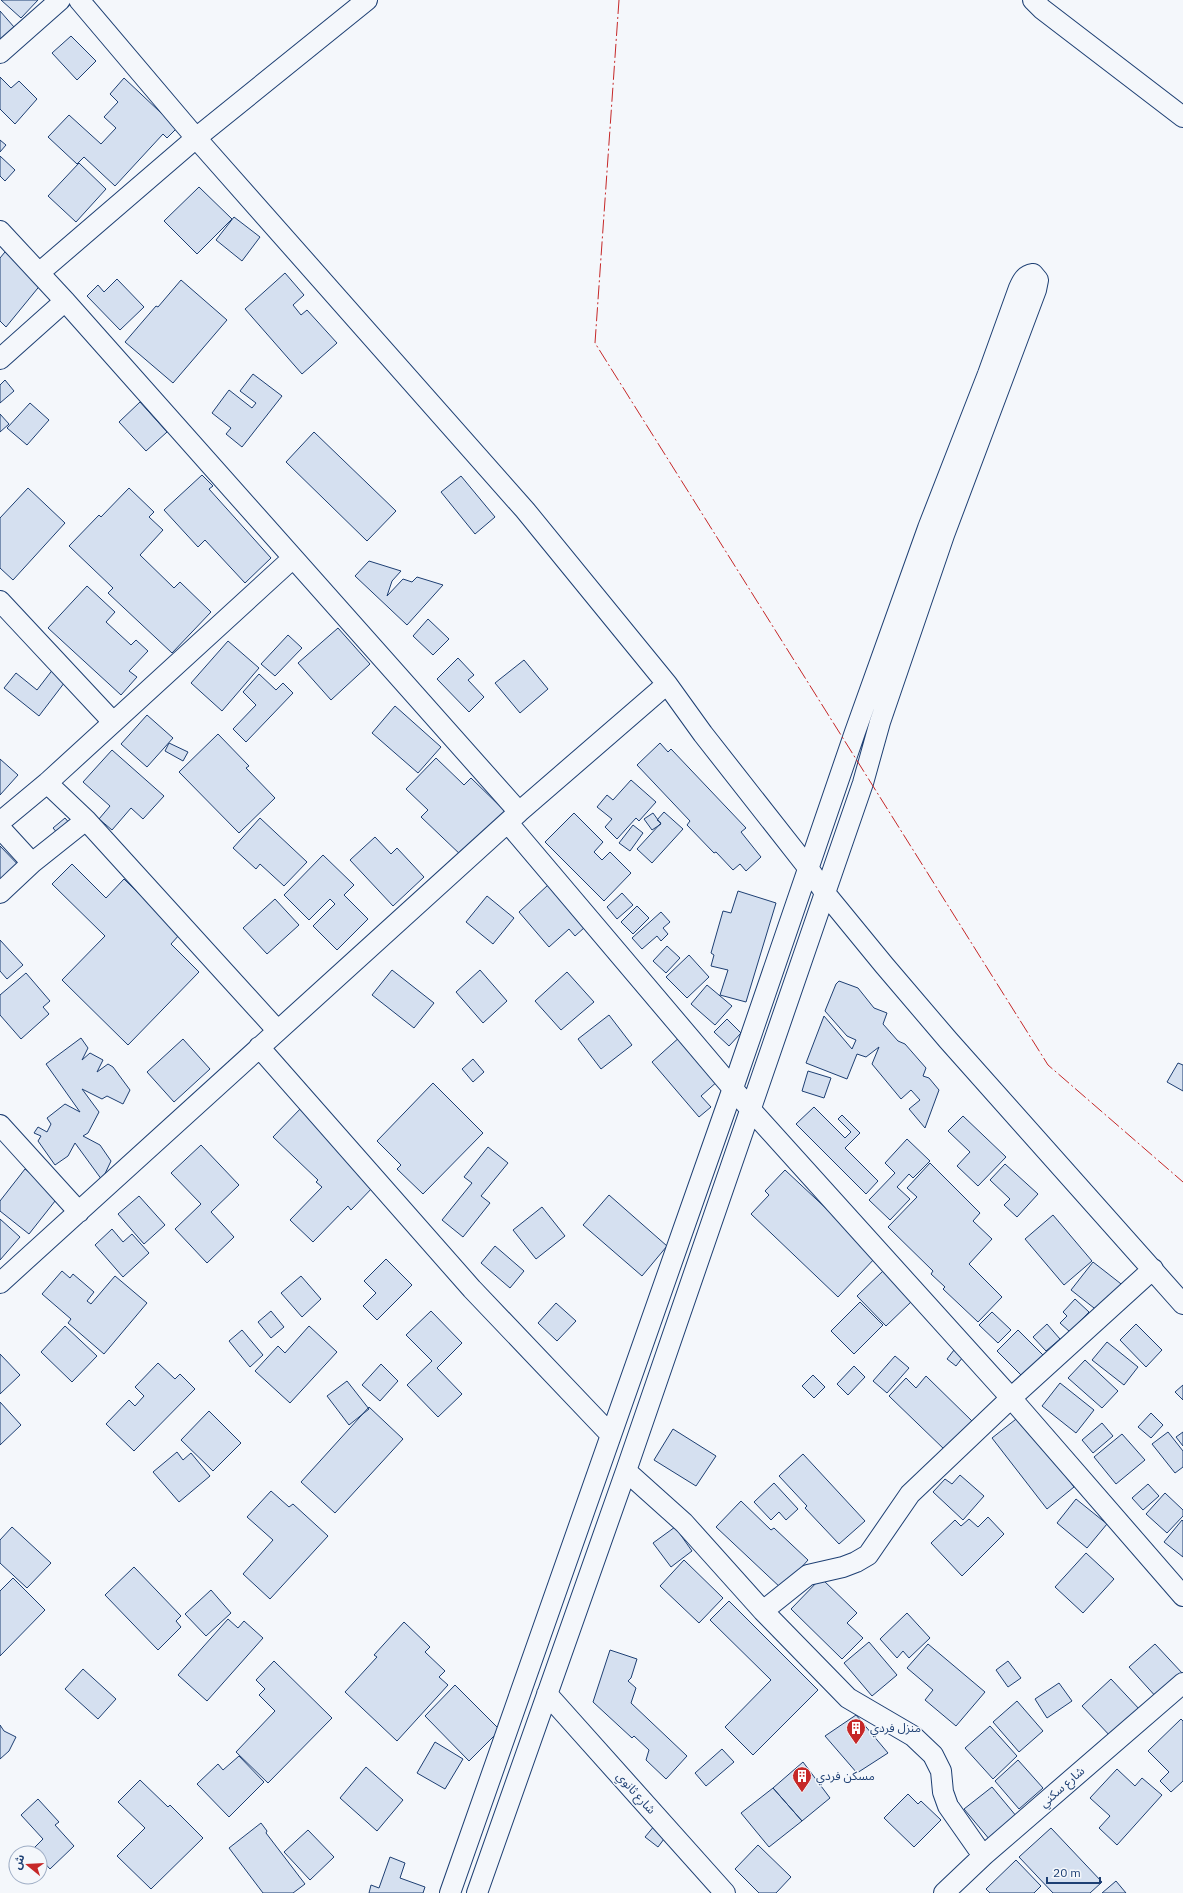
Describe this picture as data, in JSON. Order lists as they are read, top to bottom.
{
  "streets": {
    "street": ["شارع سكني", "شارع ثانوي"]
  },
  "places": {
    "building": ["منزل فردي", "مسكن فردي"]
  },
  "scale_bar": "20 m",
  "north": "left"
}
